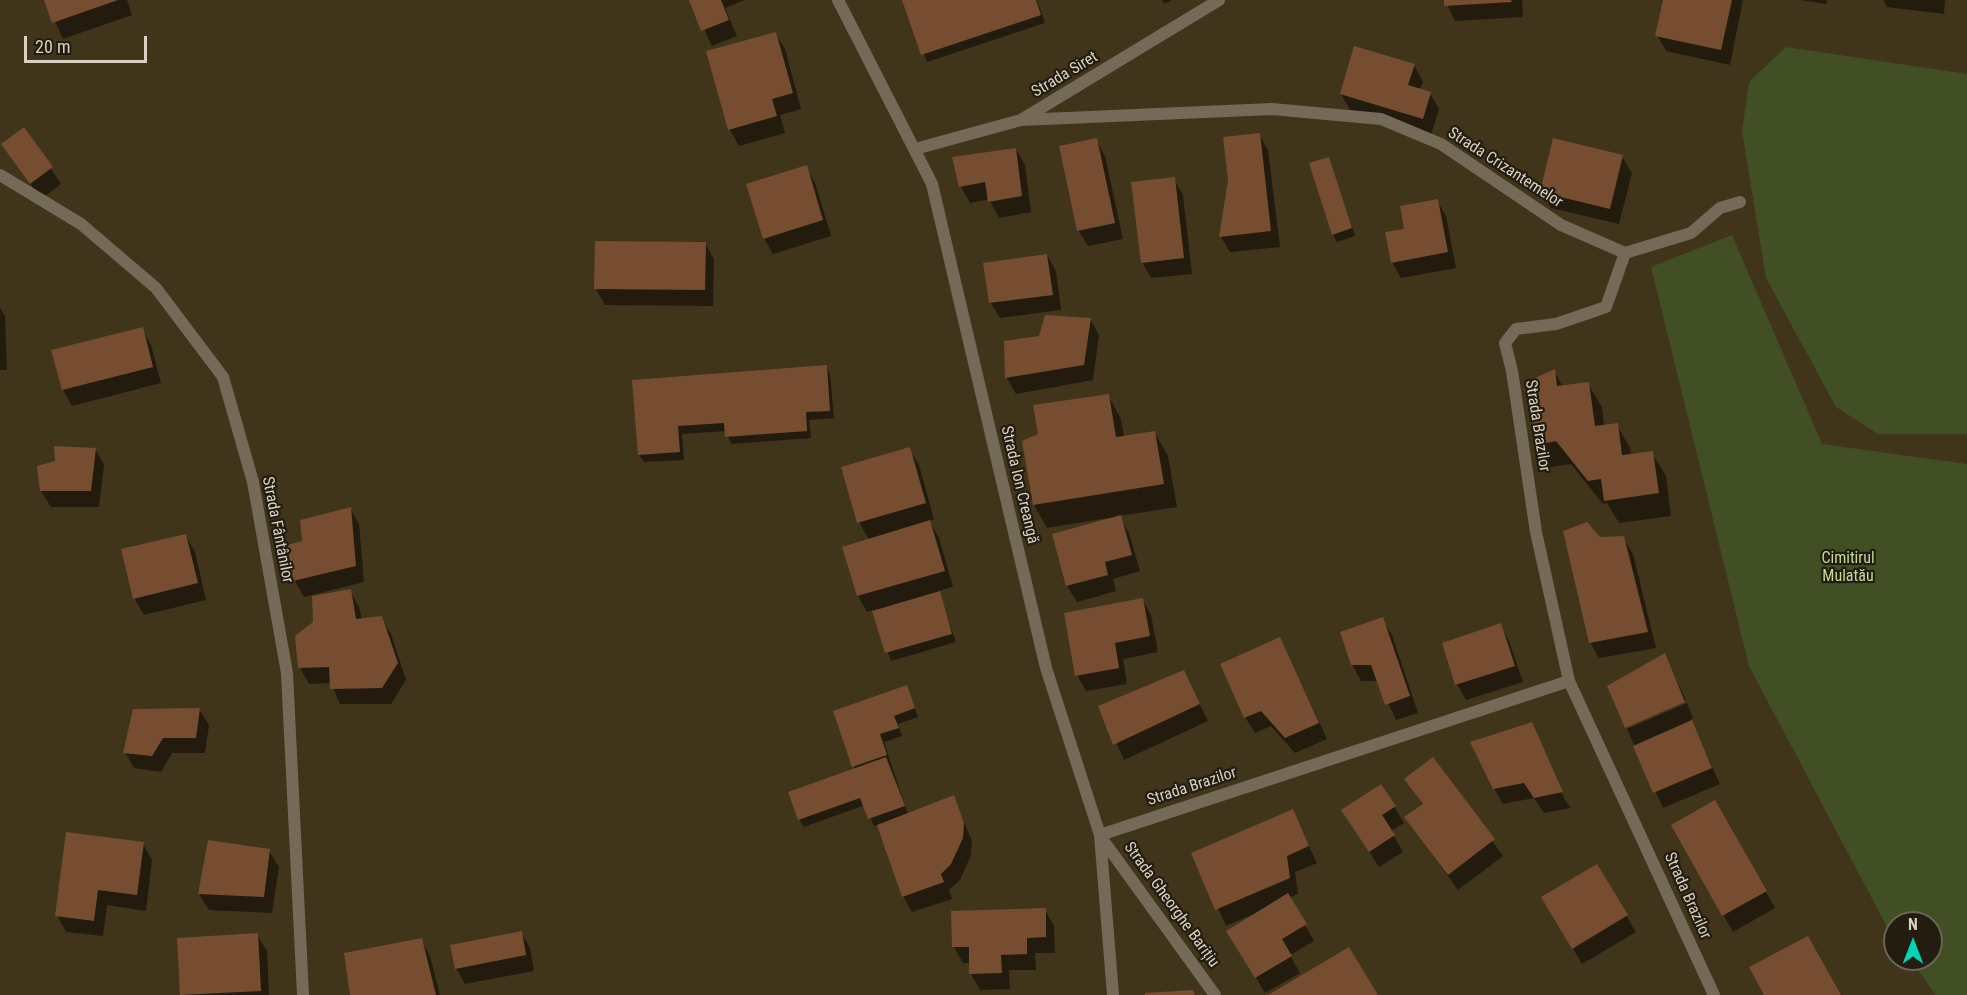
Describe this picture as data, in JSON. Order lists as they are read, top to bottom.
{
  "streets": {
    "street": [
      "Strada Siret",
      "Strada Crizantemelor",
      "Strada Brazilor",
      "Strada Ion Creangă",
      "Strada Fântânilor",
      "Strada Gheorghe Barițiu"
    ]
  },
  "crossings": [
    ["Strada Siret", "Strada Crizantemelor"],
    ["Strada Siret", "Strada Ion Creangă"],
    ["Strada Crizantemelor", "Strada Brazilor"],
    ["Strada Brazilor", "Strada Ion Creangă"],
    ["Strada Brazilor", "Strada Gheorghe Barițiu"],
    ["Strada Ion Creangă", "Strada Gheorghe Barițiu"]
  ],
  "parks": ["Cimitirul Mulatău"],
  "scale_bar": "20 m",
  "north": "top"
}
